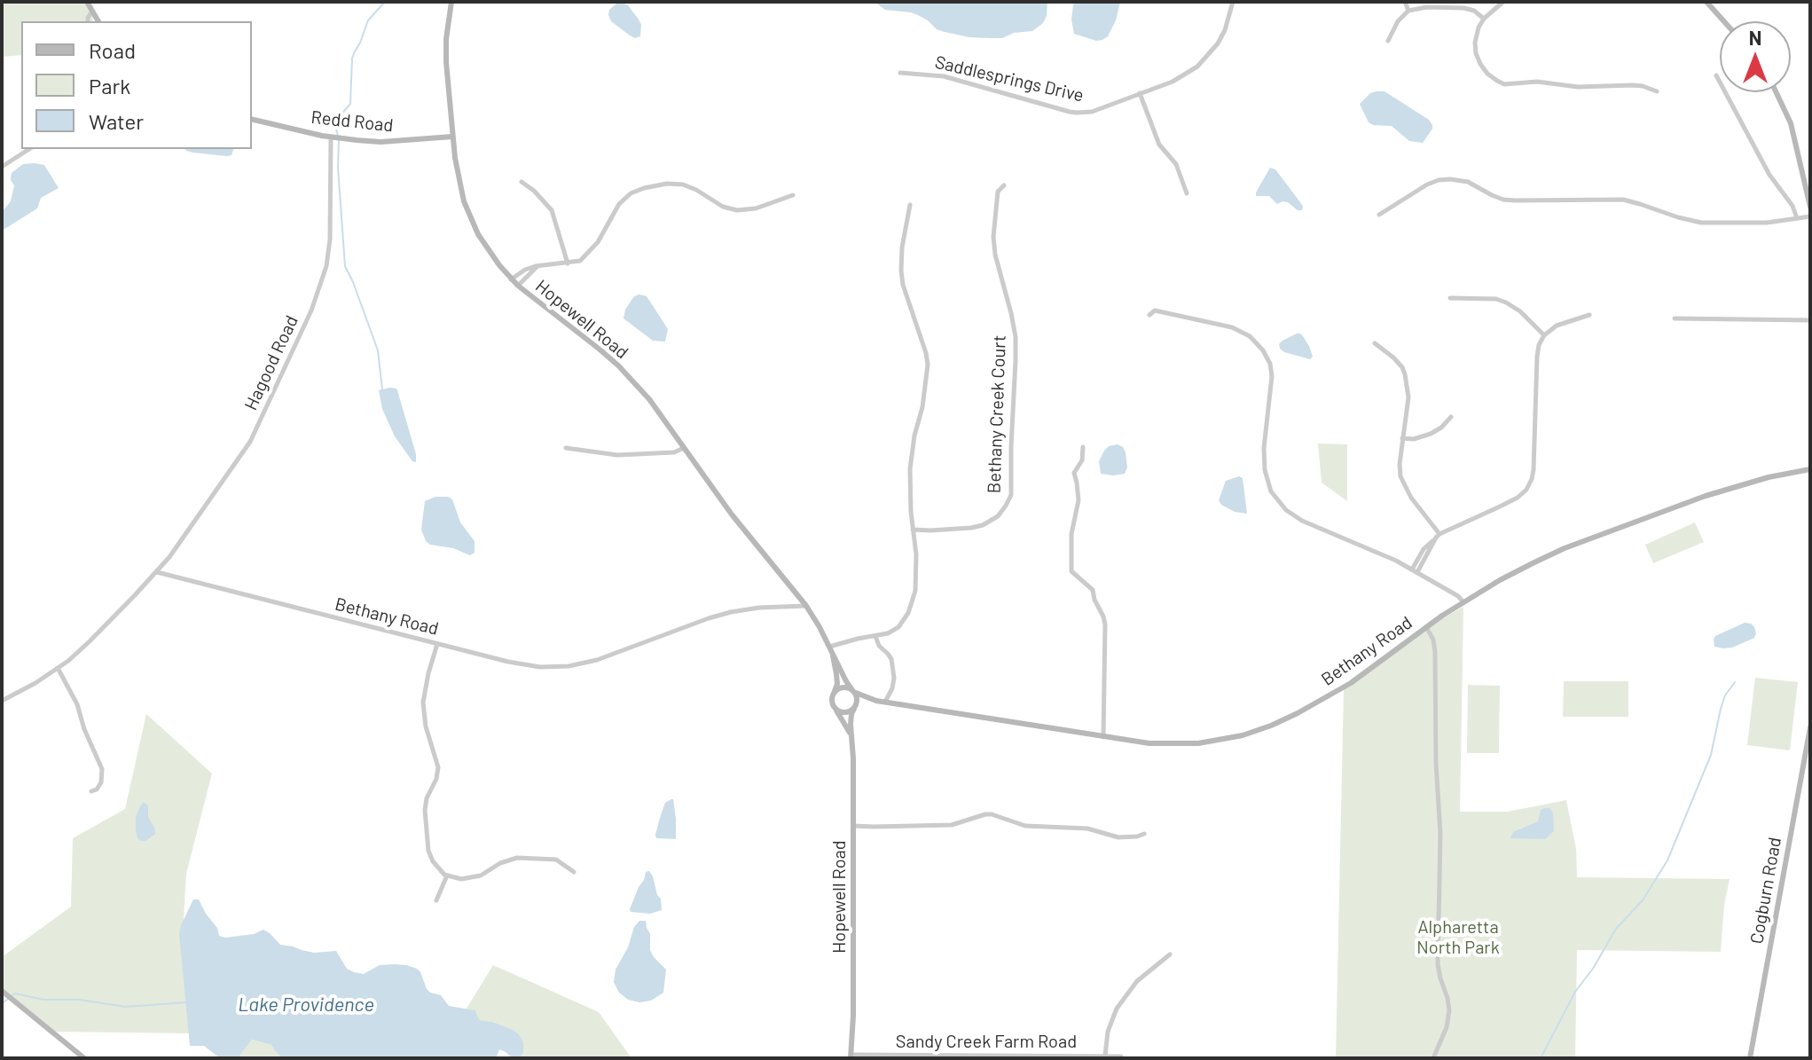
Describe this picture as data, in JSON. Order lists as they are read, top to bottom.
{
  "streets": {
    "street": [
      "Saddlesprings Drive",
      "Redd Road",
      "Hopewell Road",
      "Hagood Road",
      "Bethany Creek Court",
      "Bethany Road",
      "Cogburn Road",
      "Sandy Creek Farm Road"
    ]
  },
  "crossings": [
    ["Redd Road", "Hopewell Road"],
    ["Redd Road", "Hagood Road"],
    ["Hopewell Road", "Bethany Road"],
    ["Hopewell Road", "Sandy Creek Farm Road"],
    ["Hagood Road", "Bethany Road"]
  ],
  "water": ["Lake Providence"],
  "parks": ["Alpharetta North Park"],
  "legend": ["Road", "Park", "Water"],
  "north": "top"
}
